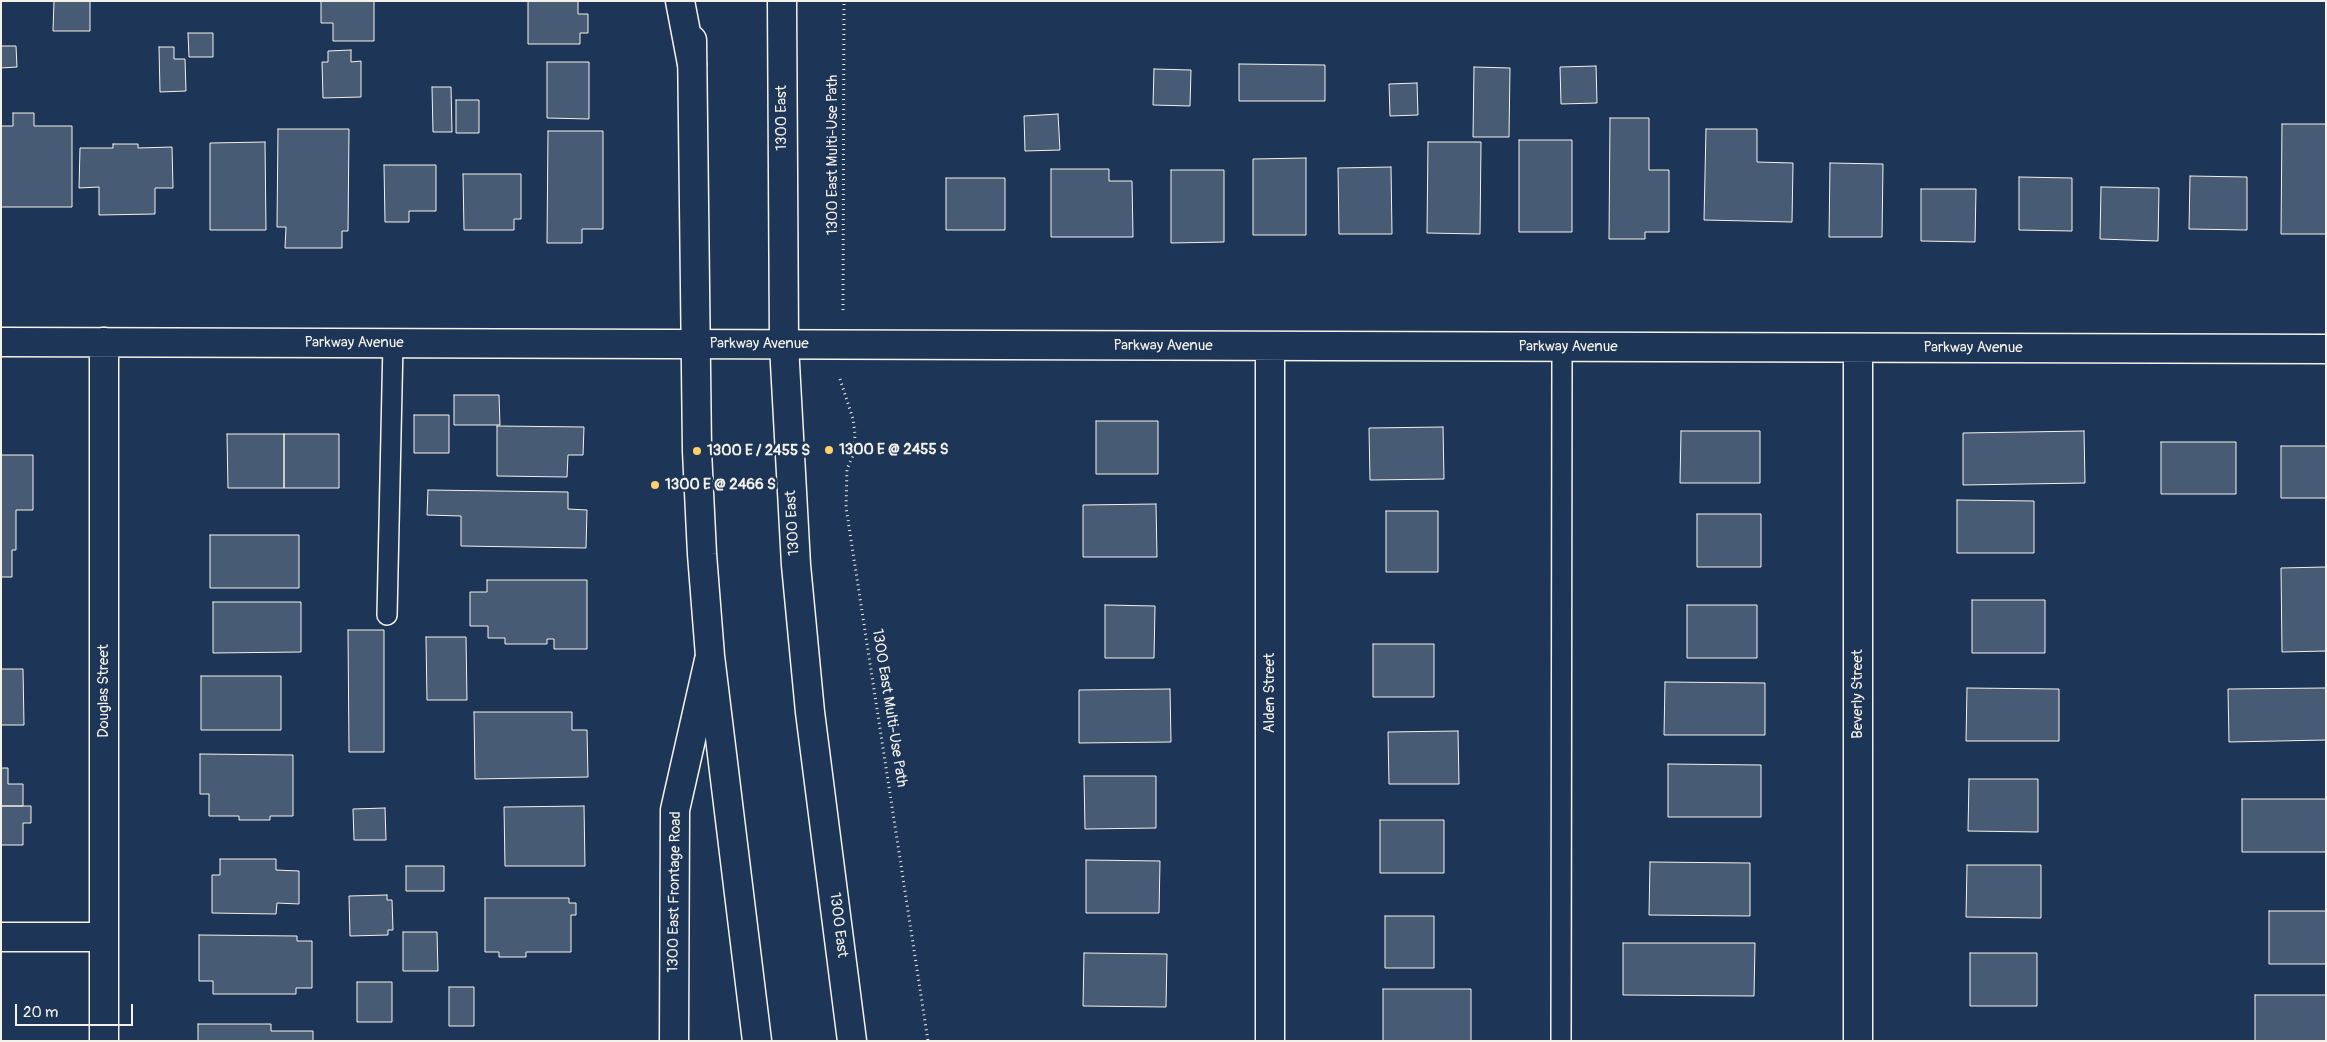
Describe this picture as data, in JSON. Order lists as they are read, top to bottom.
{
  "streets": {
    "main road": [
      "1300 East",
      "Parkway Avenue",
      "Douglas Street",
      "Alden Street",
      "Beverly Street",
      "1300 East Frontage Road"
    ],
    "path": ["1300 East Multi-Use Path"]
  },
  "crossings": [
    ["1300 East", "Parkway Avenue"],
    ["Parkway Avenue", "Douglas Street"],
    ["Parkway Avenue", "Alden Street"],
    ["Parkway Avenue", "Beverly Street"]
  ],
  "places": ["1300 E @ 2455 S", "1300 E / 2455 S", "1300 E @ 2466 S"],
  "scale_bar": "20 m"
}
